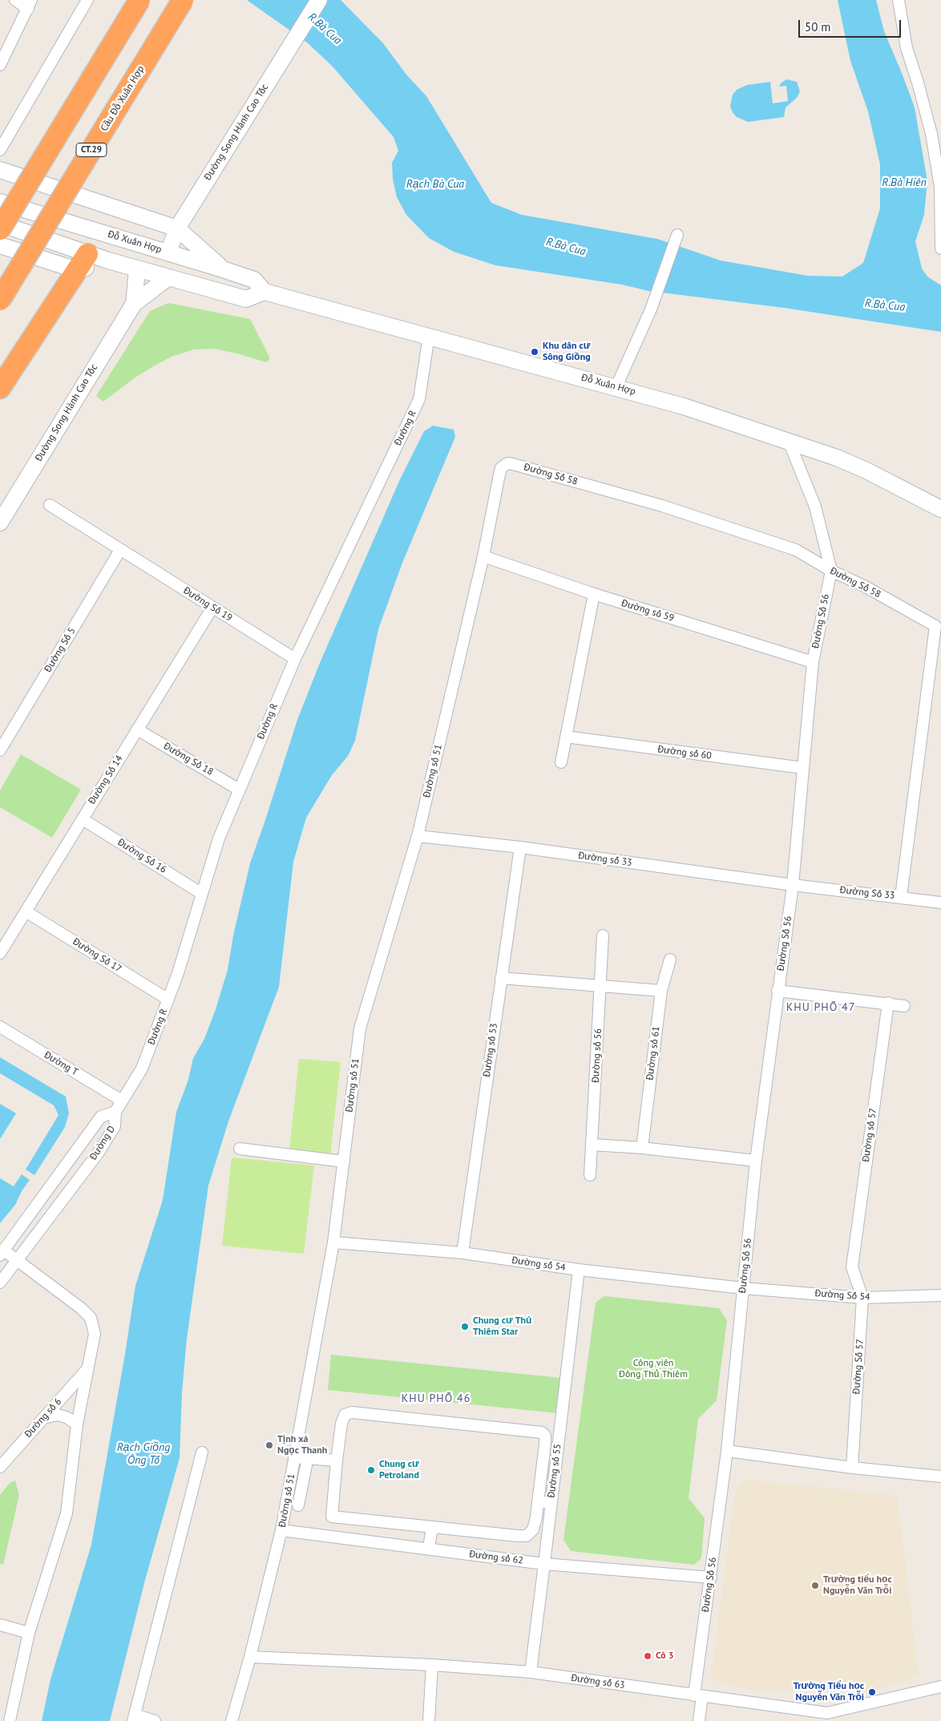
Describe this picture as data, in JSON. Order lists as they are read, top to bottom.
{
  "streets": {
    "highway": ["Cầu Đỗ Xuân Hợp", "CT.29"],
    "main road": ["Đường Song Hành Cao Tốc", "Đỗ Xuân Hợp"],
    "street": [
      "Đường R",
      "Đường Số 58",
      "Đường Số 19",
      "Đường số 59",
      "Đường Số 56",
      "Đường Số 5",
      "Đường số 60",
      "Đường Số 18",
      "Đường số 51",
      "Đường Số 14",
      "Đường Số 16",
      "Đường số 33",
      "Đường Số 33",
      "Đường Số 17",
      "Đường số 53",
      "Đường số 61",
      "Đường số 56",
      "Đường T",
      "Đường số 57",
      "Đường D",
      "Đường số 54",
      "Đường Số 54",
      "Đường Số 57",
      "Đường số 6",
      "Đường số 55",
      "Đường số 62",
      "Đường số 63"
    ]
  },
  "crossings": [
    ["Đường Song Hành Cao Tốc", "Đỗ Xuân Hợp"],
    ["Đỗ Xuân Hợp", "Đường R"],
    ["Đỗ Xuân Hợp", "Đường Số 56"],
    ["Đường R", "Đường Số 19"],
    ["Đường R", "Đường Số 18"],
    ["Đường R", "Đường Số 16"],
    ["Đường R", "Đường Số 17"],
    ["Đường R", "Đường T"],
    ["Đường R", "Đường D"],
    ["Đường Số 58", "Đường Số 56"],
    ["Đường Số 58", "Đường số 51"],
    ["Đường Số 58", "Đường Số 33"],
    ["Đường Số 19", "Đường Số 5"],
    ["Đường Số 19", "Đường Số 14"],
    ["Đường số 59", "Đường Số 56"],
    ["Đường số 59", "Đường số 51"],
    ["Đường Số 56", "Đường số 60"],
    ["Đường Số 56", "Đường số 33"],
    ["Đường Số 56", "Đường Số 33"],
    ["Đường Số 56", "Đường số 54"],
    ["Đường Số 56", "Đường Số 54"],
    ["Đường Số 56", "Đường số 62"],
    ["Đường Số 56", "Đường số 63"],
    ["Đường Số 18", "Đường Số 14"],
    ["Đường số 51", "Đường số 33"],
    ["Đường số 51", "Đường số 54"],
    ["Đường số 51", "Đường số 62"],
    ["Đường số 51", "Đường số 63"],
    ["Đường Số 14", "Đường Số 16"],
    ["Đường Số 14", "Đường Số 17"],
    ["Đường số 33", "Đường Số 33"],
    ["Đường số 33", "Đường số 53"],
    ["Đường số 53", "Đường số 54"],
    ["Đường số 57", "Đường Số 57"],
    ["Đường số 54", "Đường Số 54"],
    ["Đường số 54", "Đường số 55"],
    ["Đường Số 54", "Đường Số 57"],
    ["Đường số 55", "Đường số 62"],
    ["Đường số 55", "Đường số 63"]
  ],
  "districts": ["KHU PHỐ 47", "KHU PHỐ 46"],
  "water": [
    "R.Bà Cua",
    "R.Bà Hiên",
    "Rạch Bà Cua",
    "Rạch Giồng Ông Tố"
  ],
  "parks": ["Công viên Đông Thủ Thiêm"],
  "places": [
    "Khu dân cư Sông Giồng",
    "Chung cư Thủ Thiêm Star",
    "Tịnh xá Ngọc Thanh",
    "Chung cư Petroland",
    "Trường tiểu học Nguyễn Văn Trỗi",
    "Cô 3",
    "Trường Tiểu học Nguyễn Văn Trỗi"
  ],
  "scale_bar": "50 m"
}
